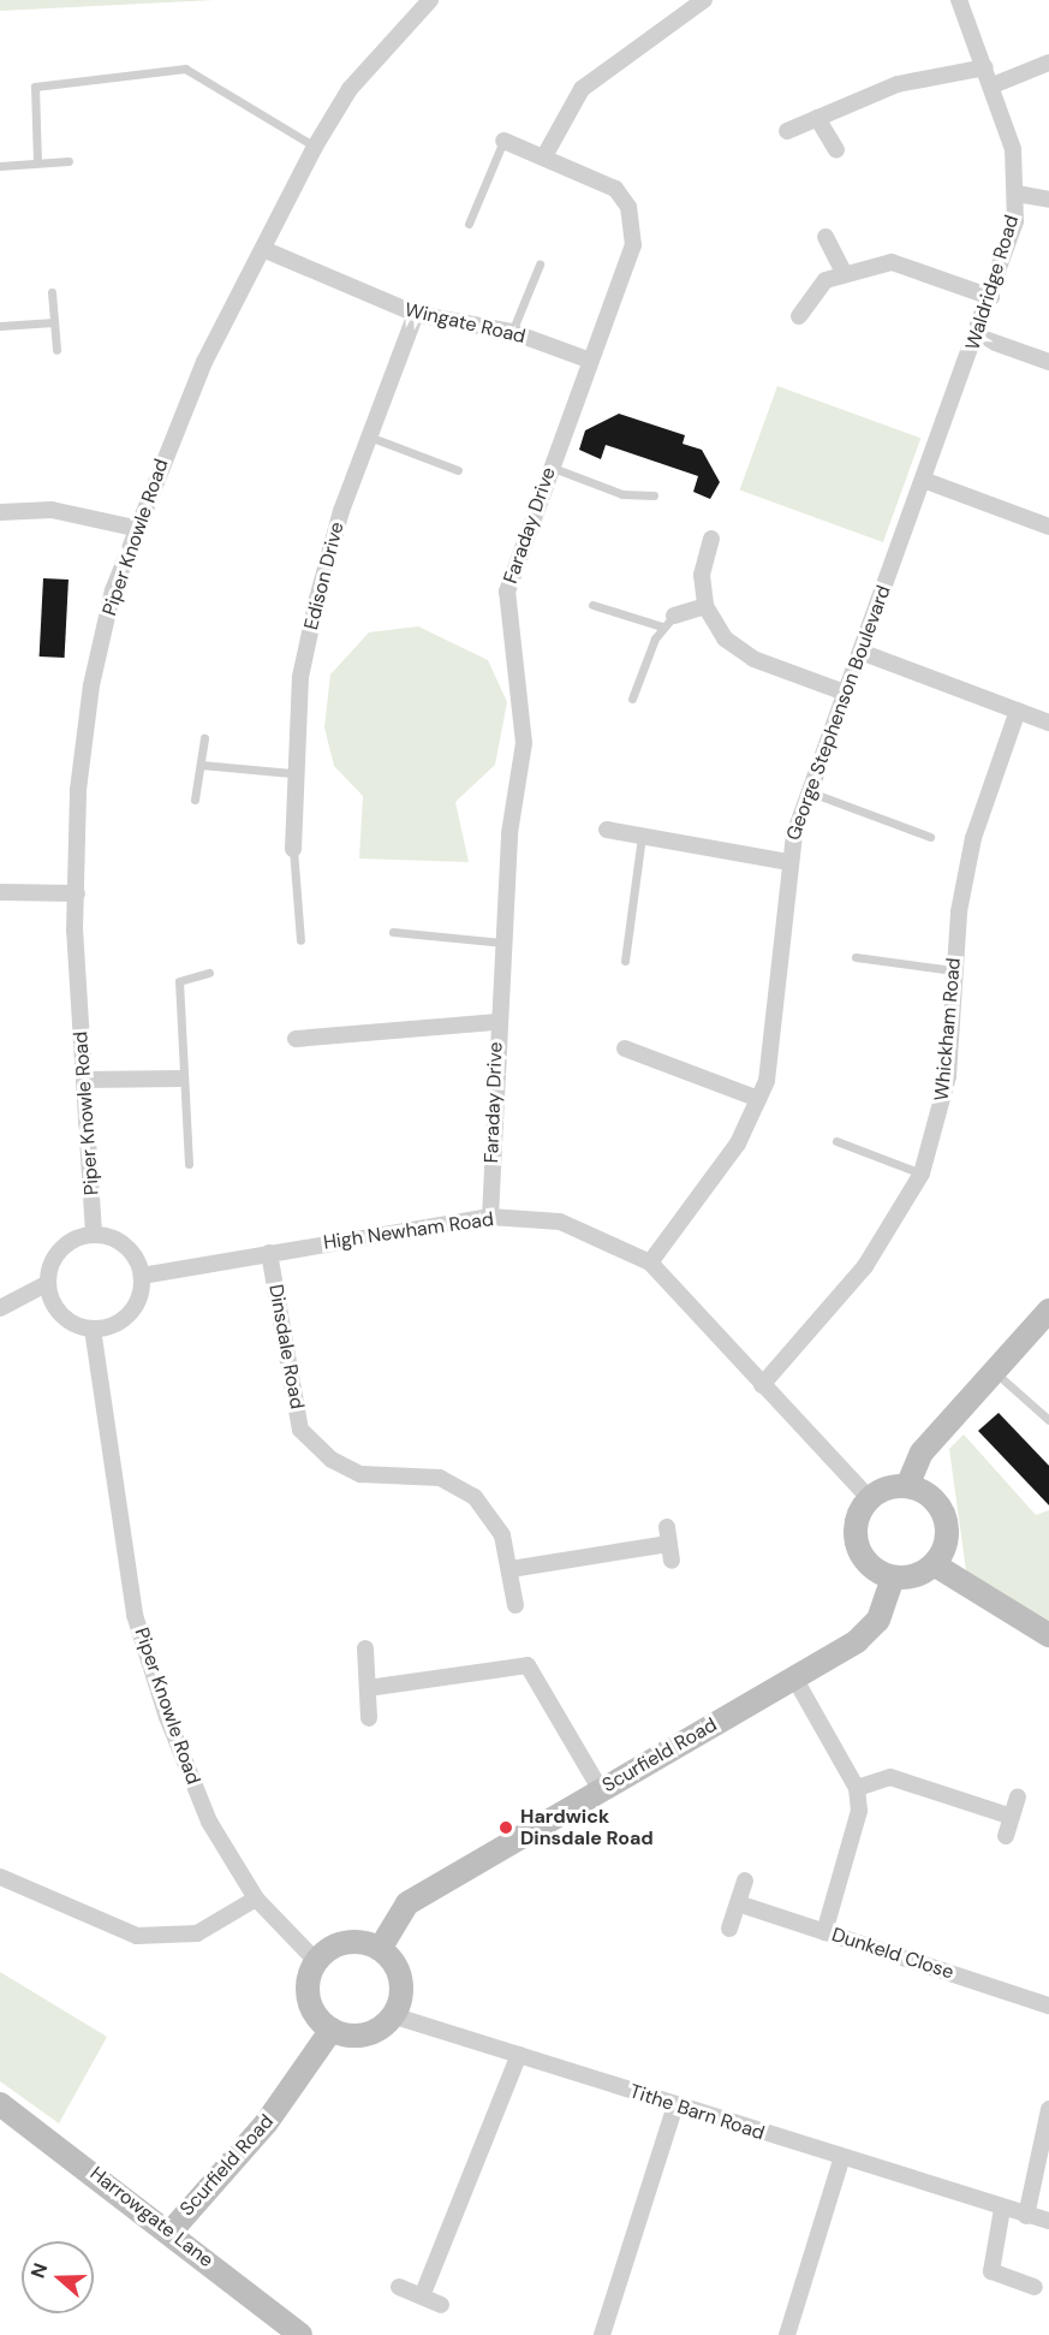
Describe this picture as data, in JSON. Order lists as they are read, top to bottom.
{
  "streets": {
    "street": [
      "Waldridge Road",
      "Wingate Road",
      "Faraday Drive",
      "Piper Knowle Road",
      "Edison Drive",
      "George Stephenson Boulevard",
      "Whickham Road",
      "High Newham Road",
      "Dinsdale Road",
      "Scurfield Road",
      "Dunkeld Close",
      "Tithe Barn Road",
      "Harrowgate Lane"
    ]
  },
  "crossings": [
    ["Waldridge Road", "George Stephenson Boulevard"],
    ["Wingate Road", "Faraday Drive"],
    ["Wingate Road", "Piper Knowle Road"],
    ["Wingate Road", "Edison Drive"],
    ["Faraday Drive", "High Newham Road"],
    ["Piper Knowle Road", "High Newham Road"],
    ["Piper Knowle Road", "Scurfield Road"],
    ["Piper Knowle Road", "Tithe Barn Road"],
    ["George Stephenson Boulevard", "High Newham Road"],
    ["Whickham Road", "High Newham Road"],
    ["High Newham Road", "Dinsdale Road"],
    ["High Newham Road", "Scurfield Road"],
    ["Scurfield Road", "Tithe Barn Road"],
    ["Scurfield Road", "Harrowgate Lane"]
  ],
  "places": ["Hardwick Dinsdale Road"],
  "north": "left"
}
